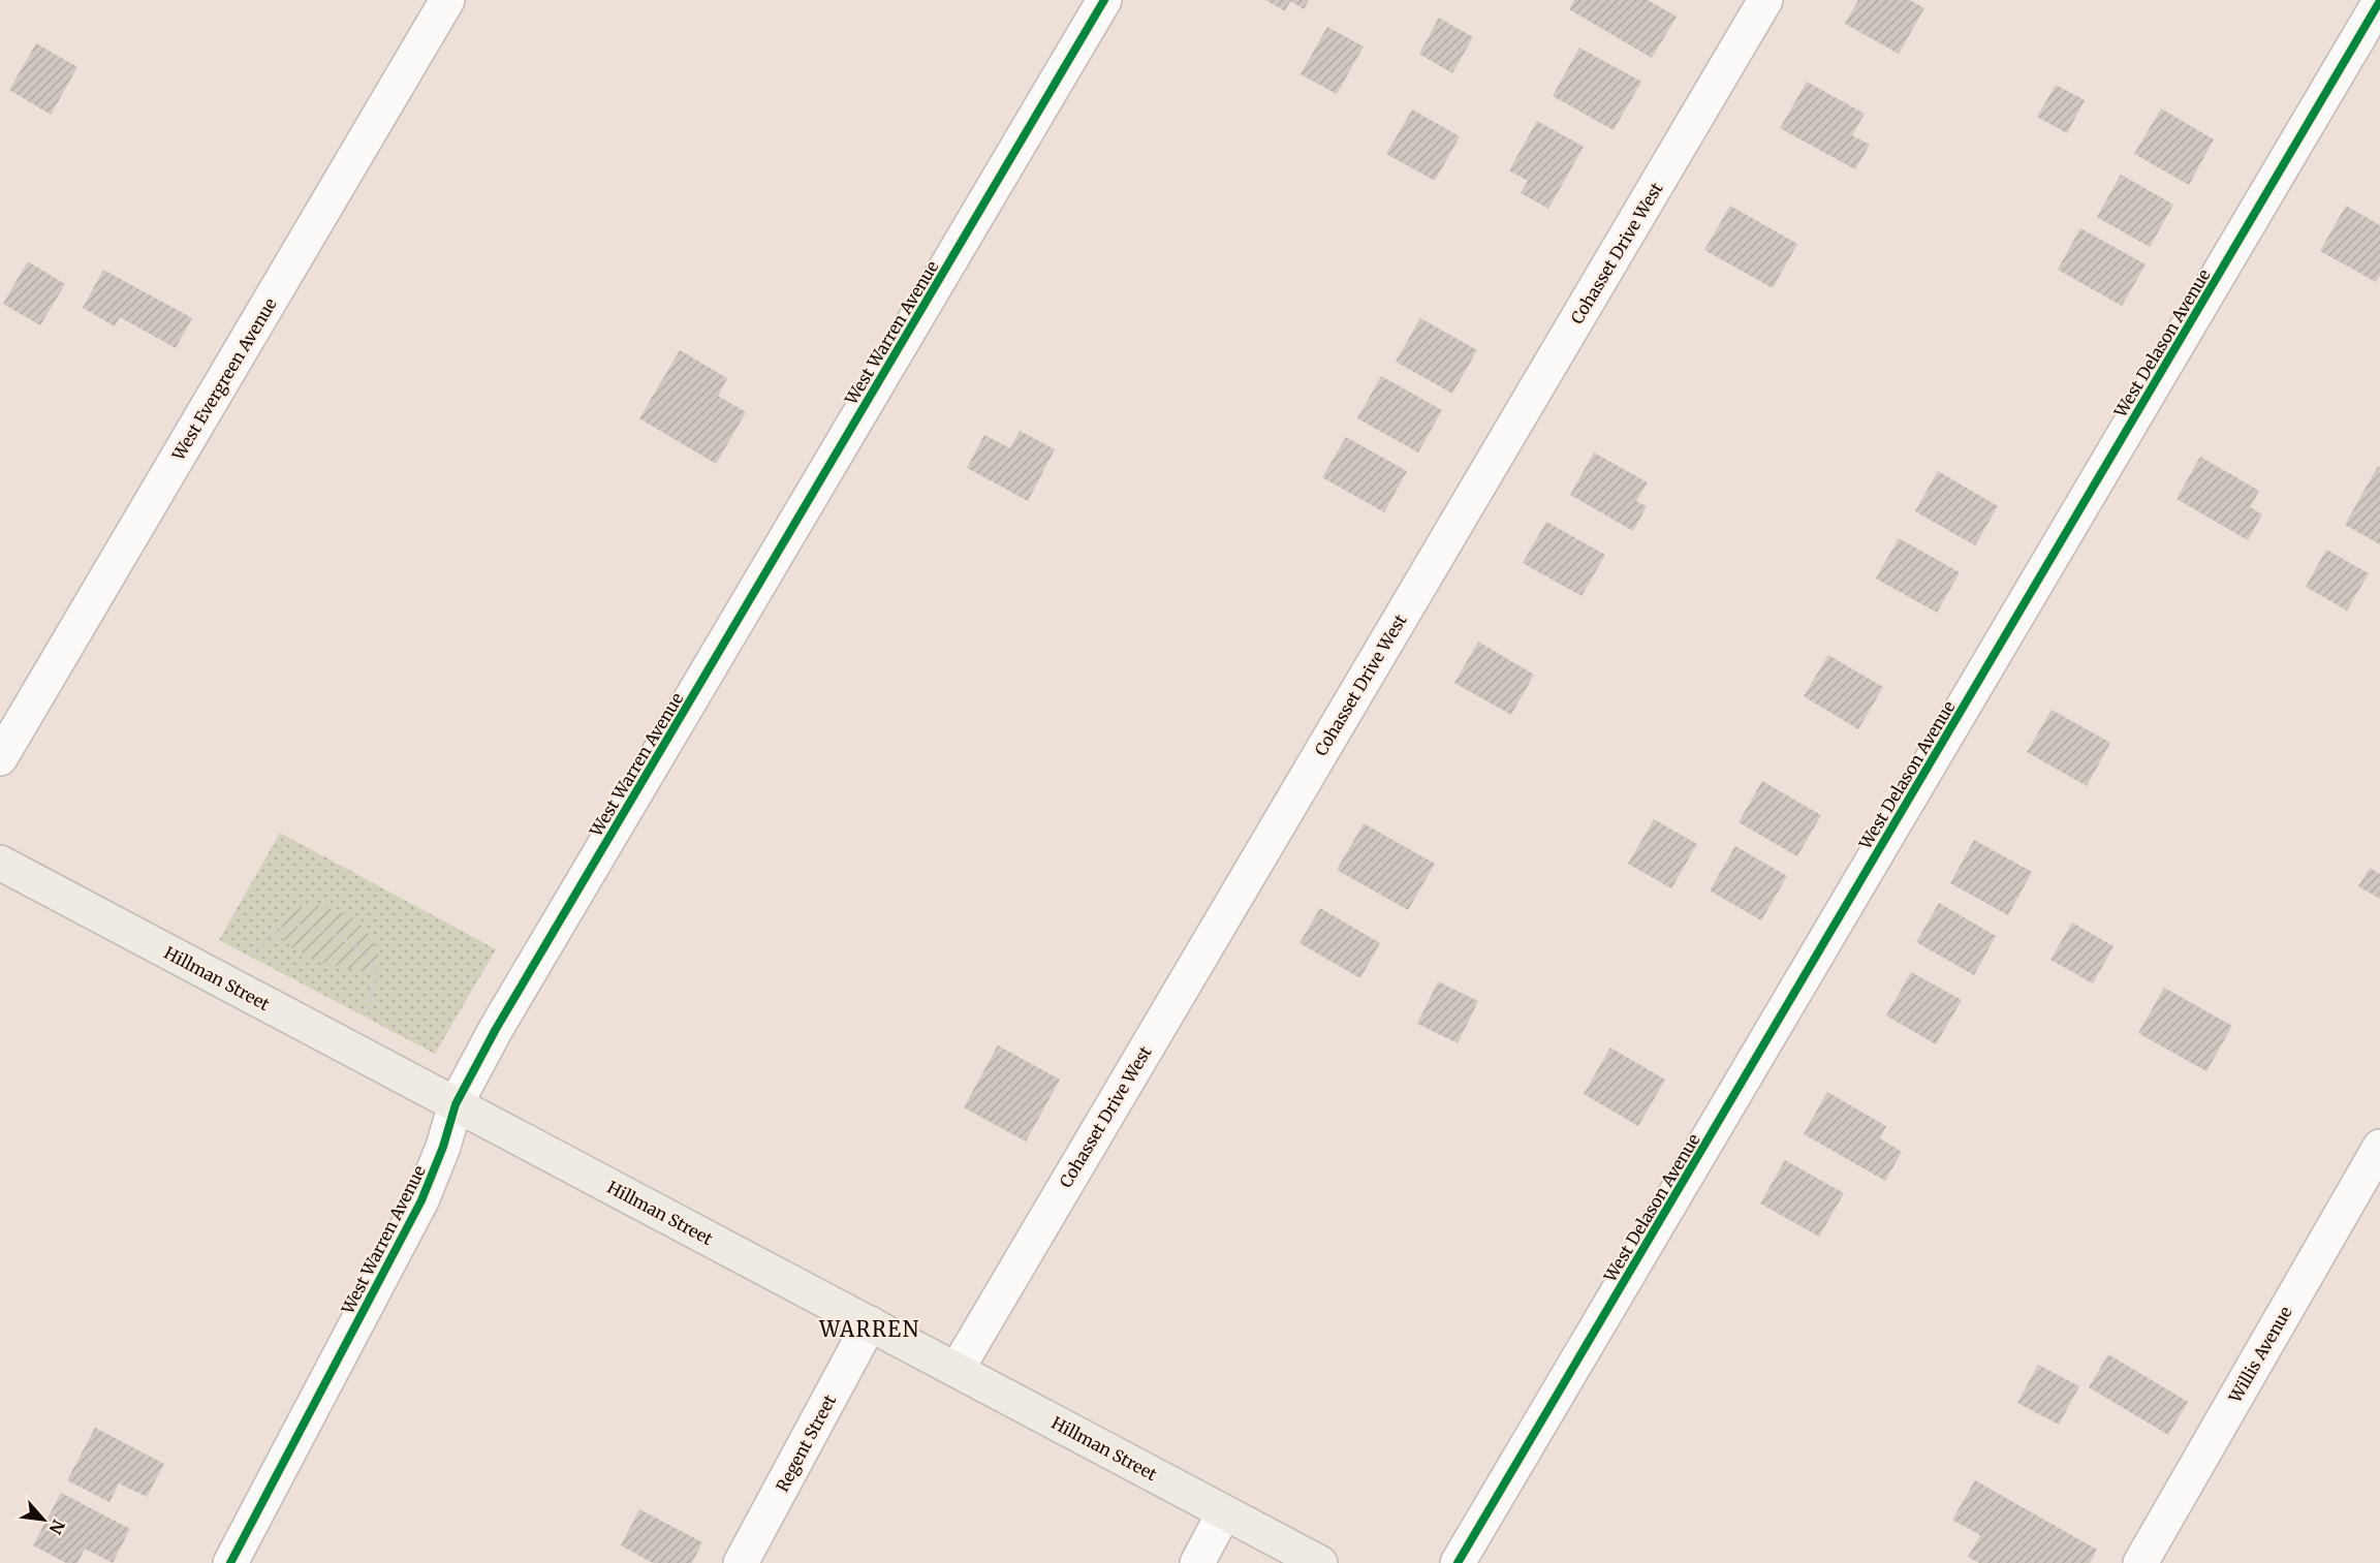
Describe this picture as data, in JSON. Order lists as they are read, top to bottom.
{
  "streets": {
    "street": [
      "Cohasset Drive West",
      "West Warren Avenue",
      "West Delason Avenue",
      "West Evergreen Avenue",
      "Hillman Street",
      "Willis Avenue",
      "Regent Street"
    ]
  },
  "crossings": [
    ["Cohasset Drive West", "Hillman Street"],
    ["West Warren Avenue", "Hillman Street"],
    ["Hillman Street", "Regent Street"]
  ],
  "districts": ["WARREN"],
  "north": "bottom right"
}
